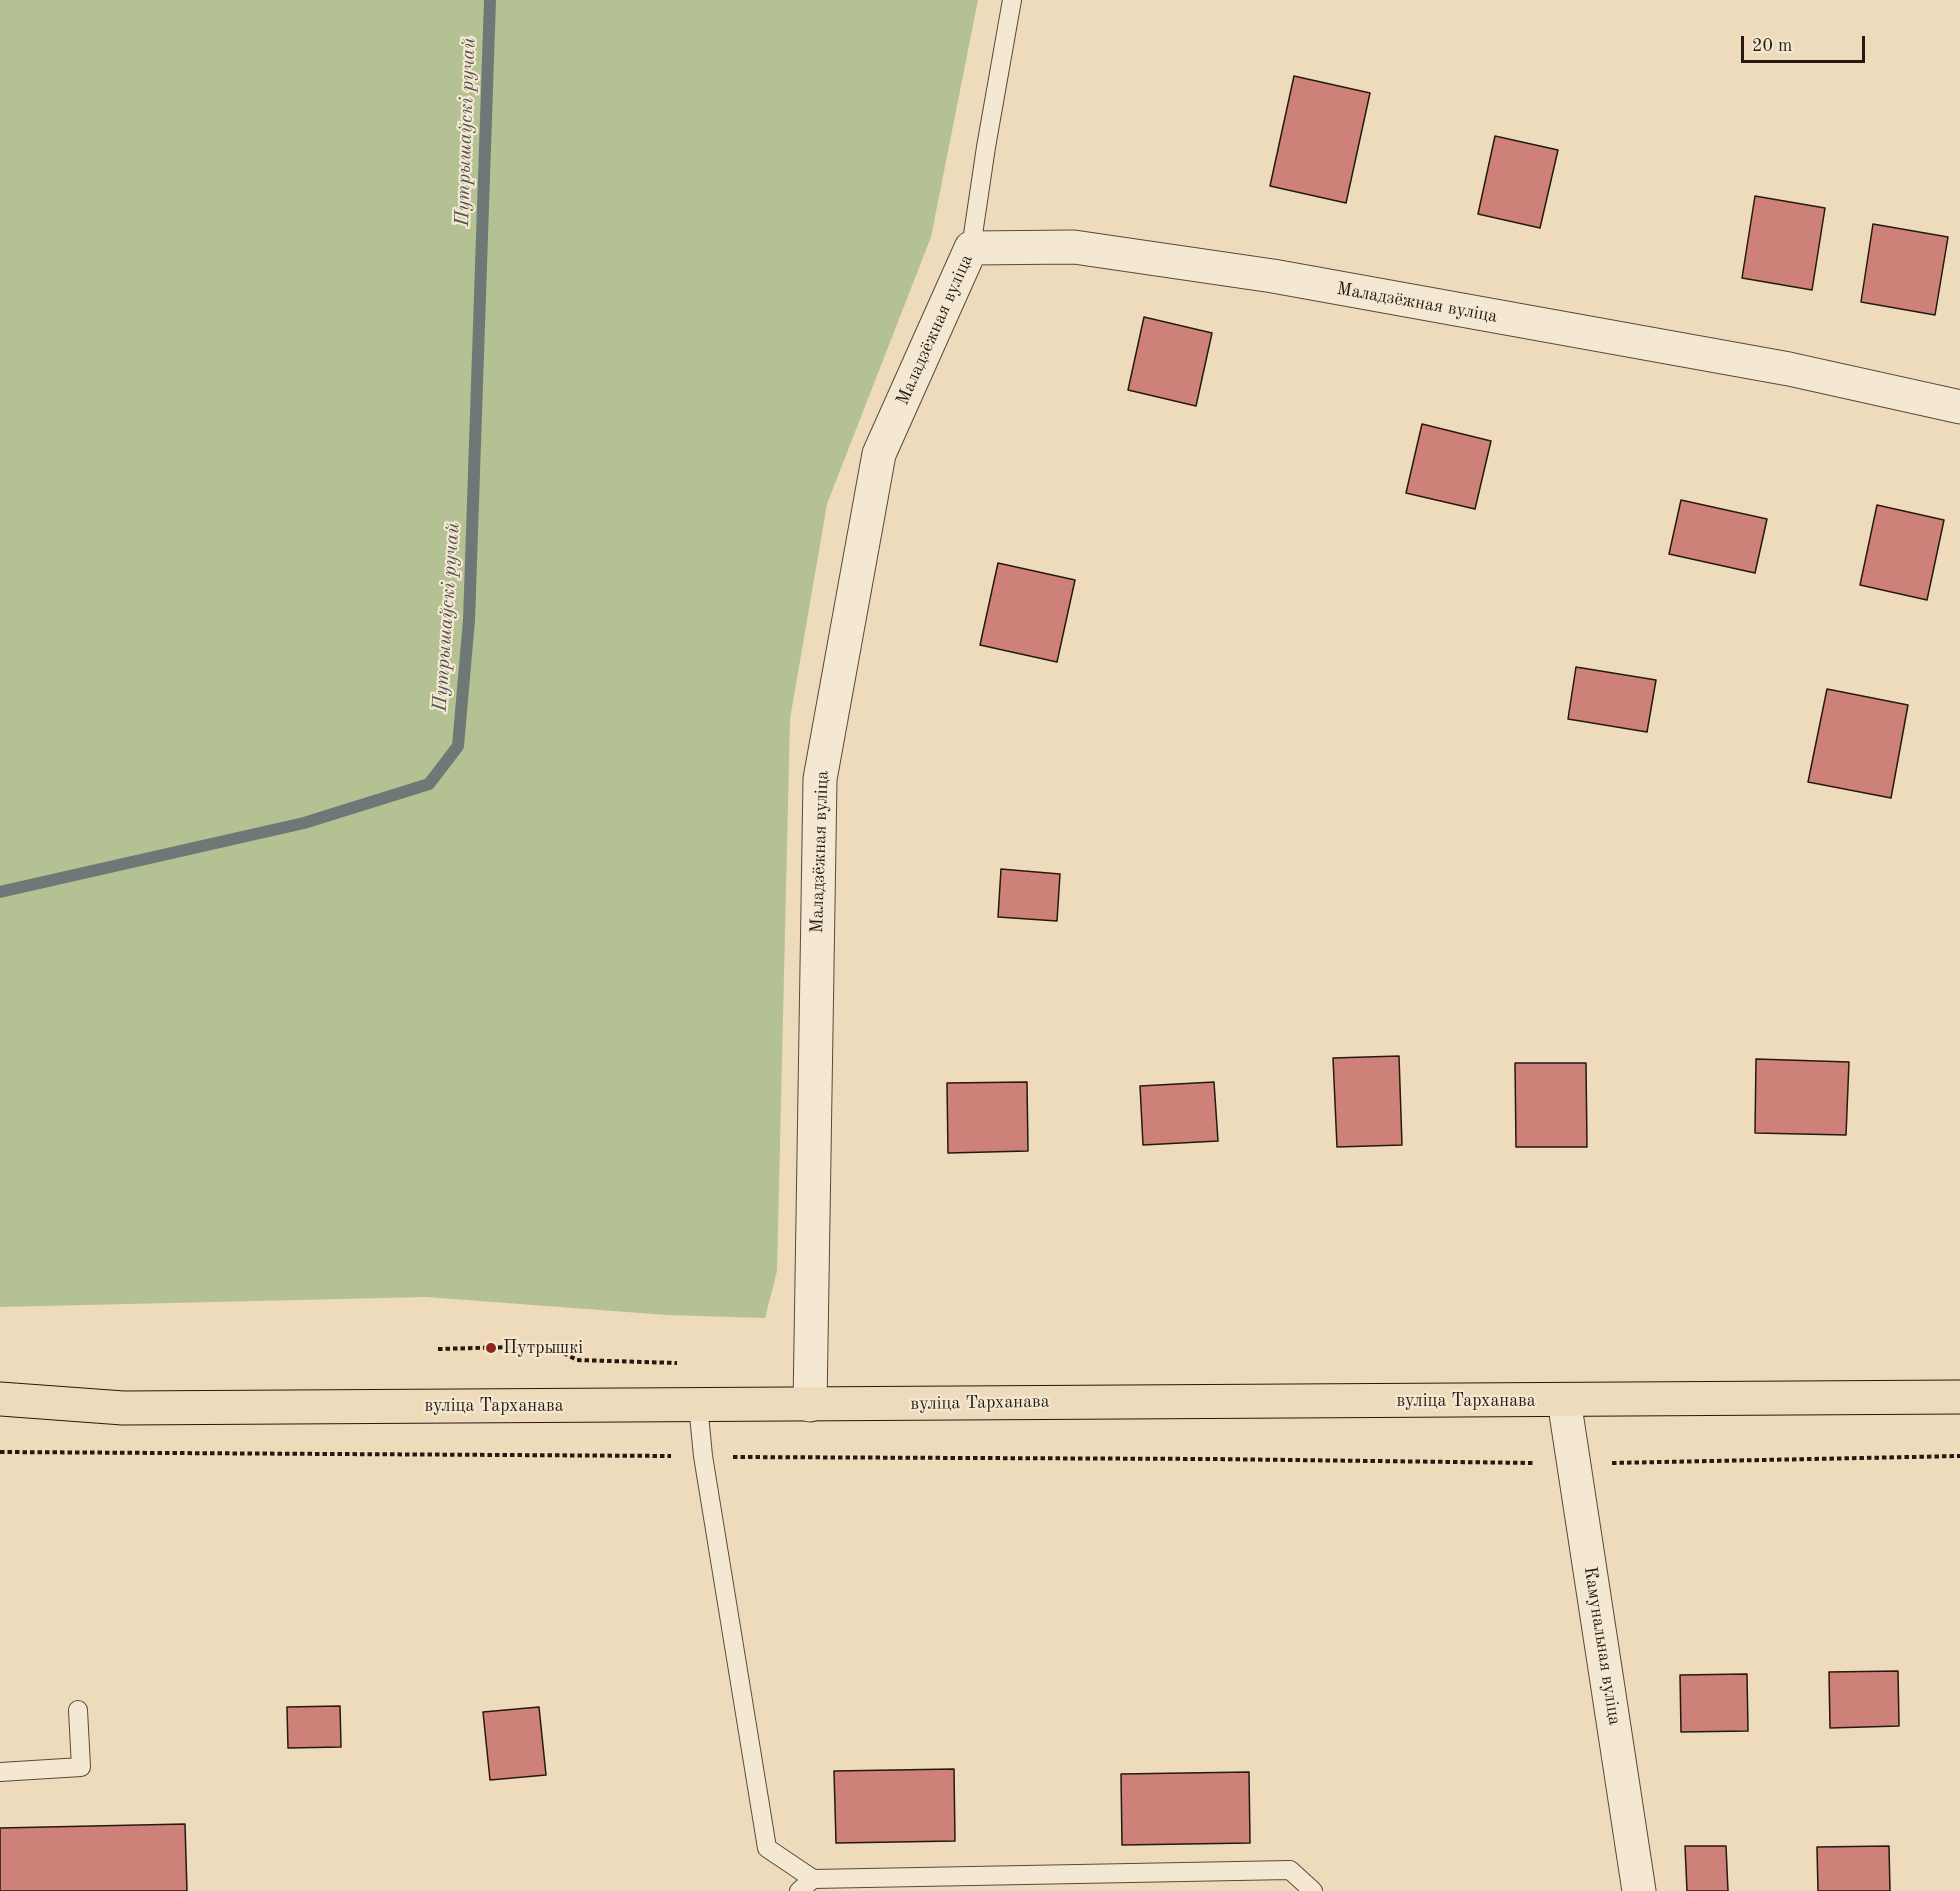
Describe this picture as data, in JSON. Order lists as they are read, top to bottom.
{
  "streets": {
    "main road": ["вуліца Тарханава"],
    "street": ["Маладзёжная вуліца", "Камунальная вуліца"]
  },
  "crossings": [
    ["Маладзёжная вуліца", "вуліца Тарханава"],
    ["вуліца Тарханава", "Камунальная вуліца"]
  ],
  "water": ["Путрышаўскі ручай"],
  "places": ["Путрышкі"],
  "scale_bar": "20 m"
}
